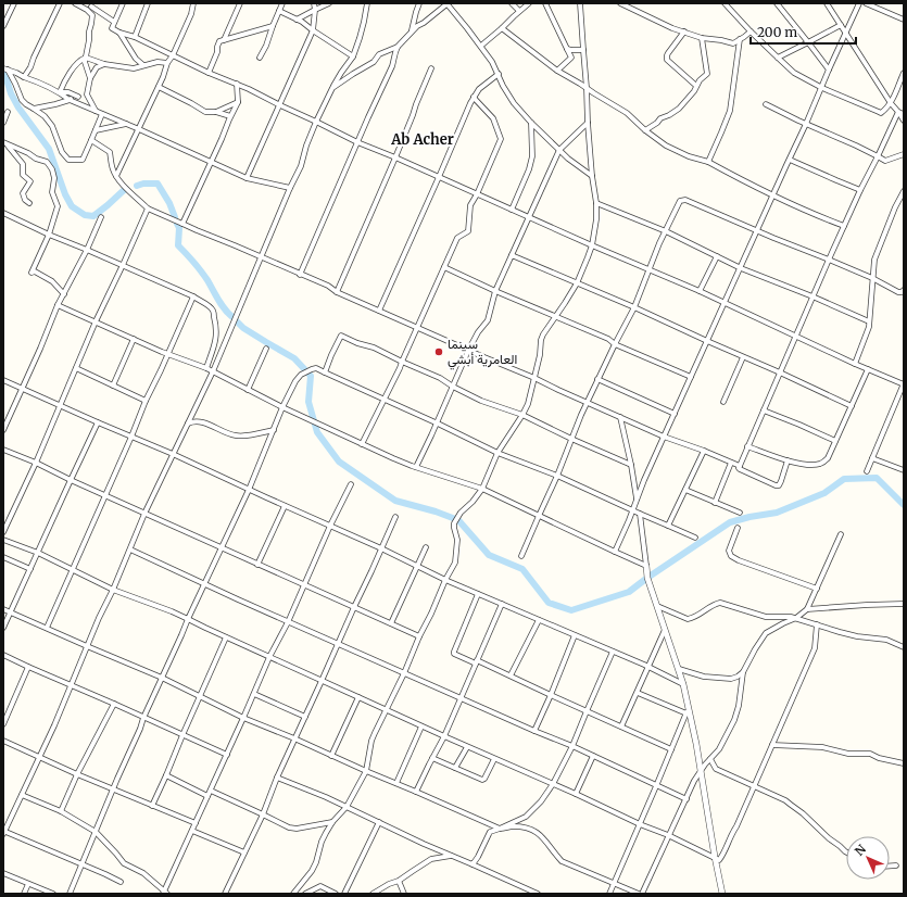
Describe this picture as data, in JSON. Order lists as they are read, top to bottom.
{
  "districts": ["Ab Acher"],
  "places": ["سينما العامرية أبشي"],
  "scale_bar": "200 m",
  "north": "top left"
}
